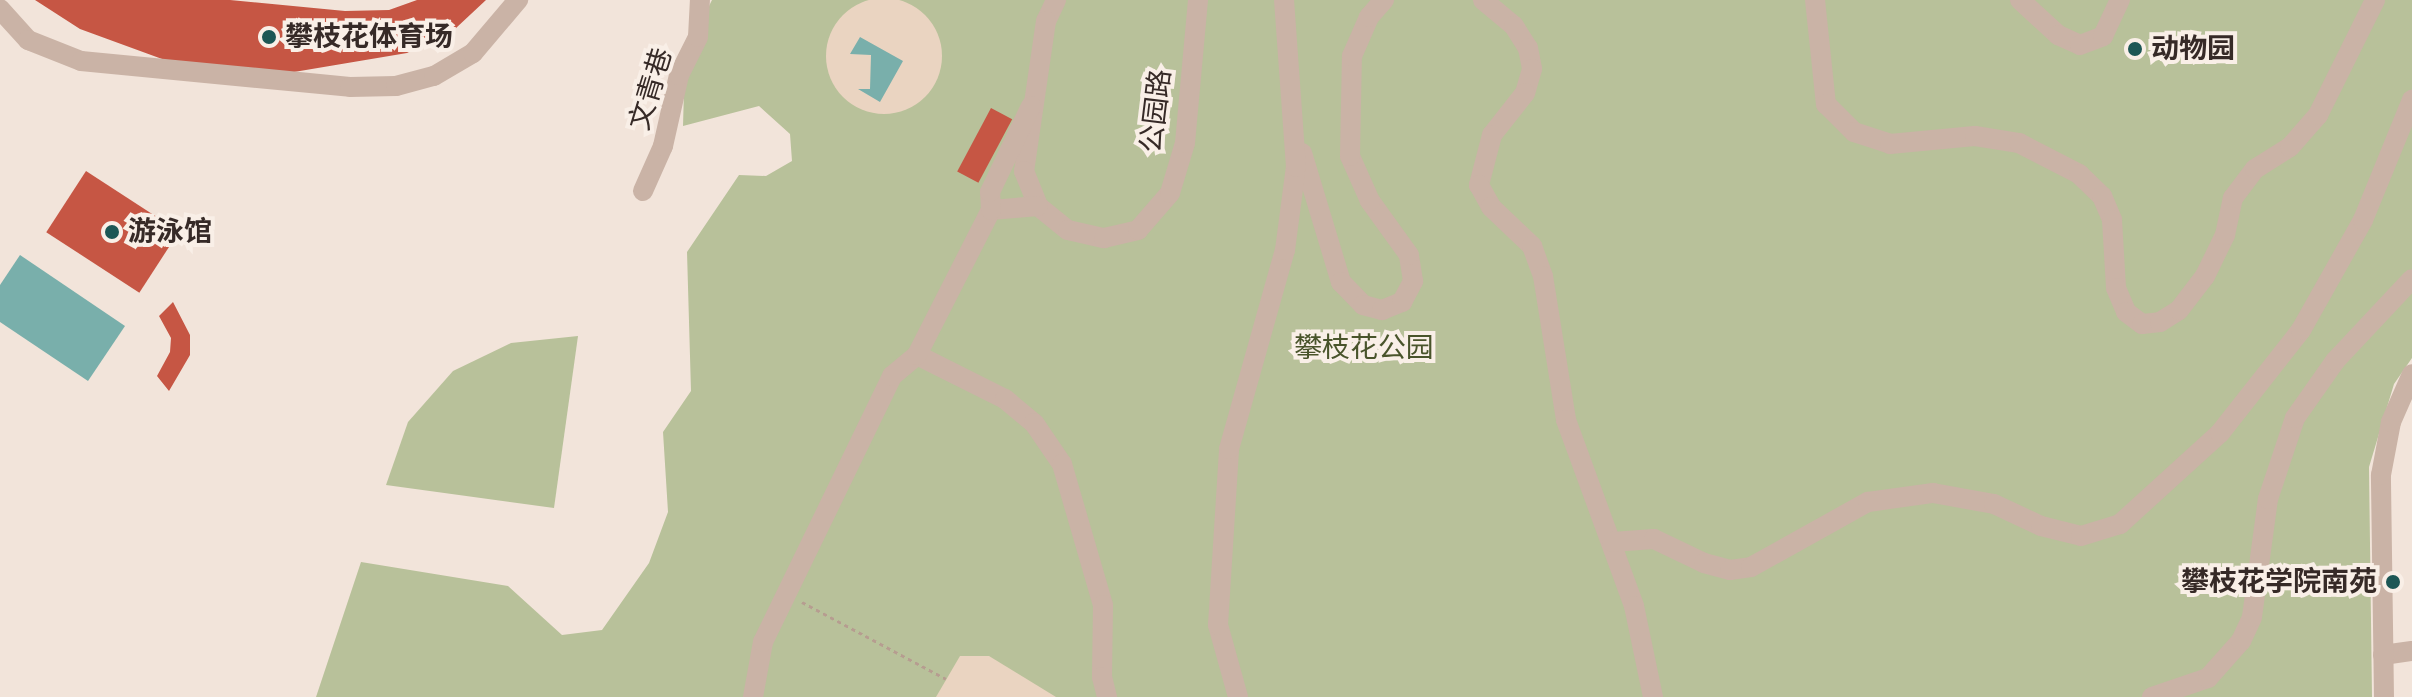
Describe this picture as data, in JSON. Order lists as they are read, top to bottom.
{
  "streets": {
    "lane": ["文青巷", "公园路"]
  },
  "parks": ["攀枝花公园"],
  "places": [
    "攀枝花体育场",
    "动物园",
    "游泳馆",
    "攀枝花学院南苑"
  ]
}
